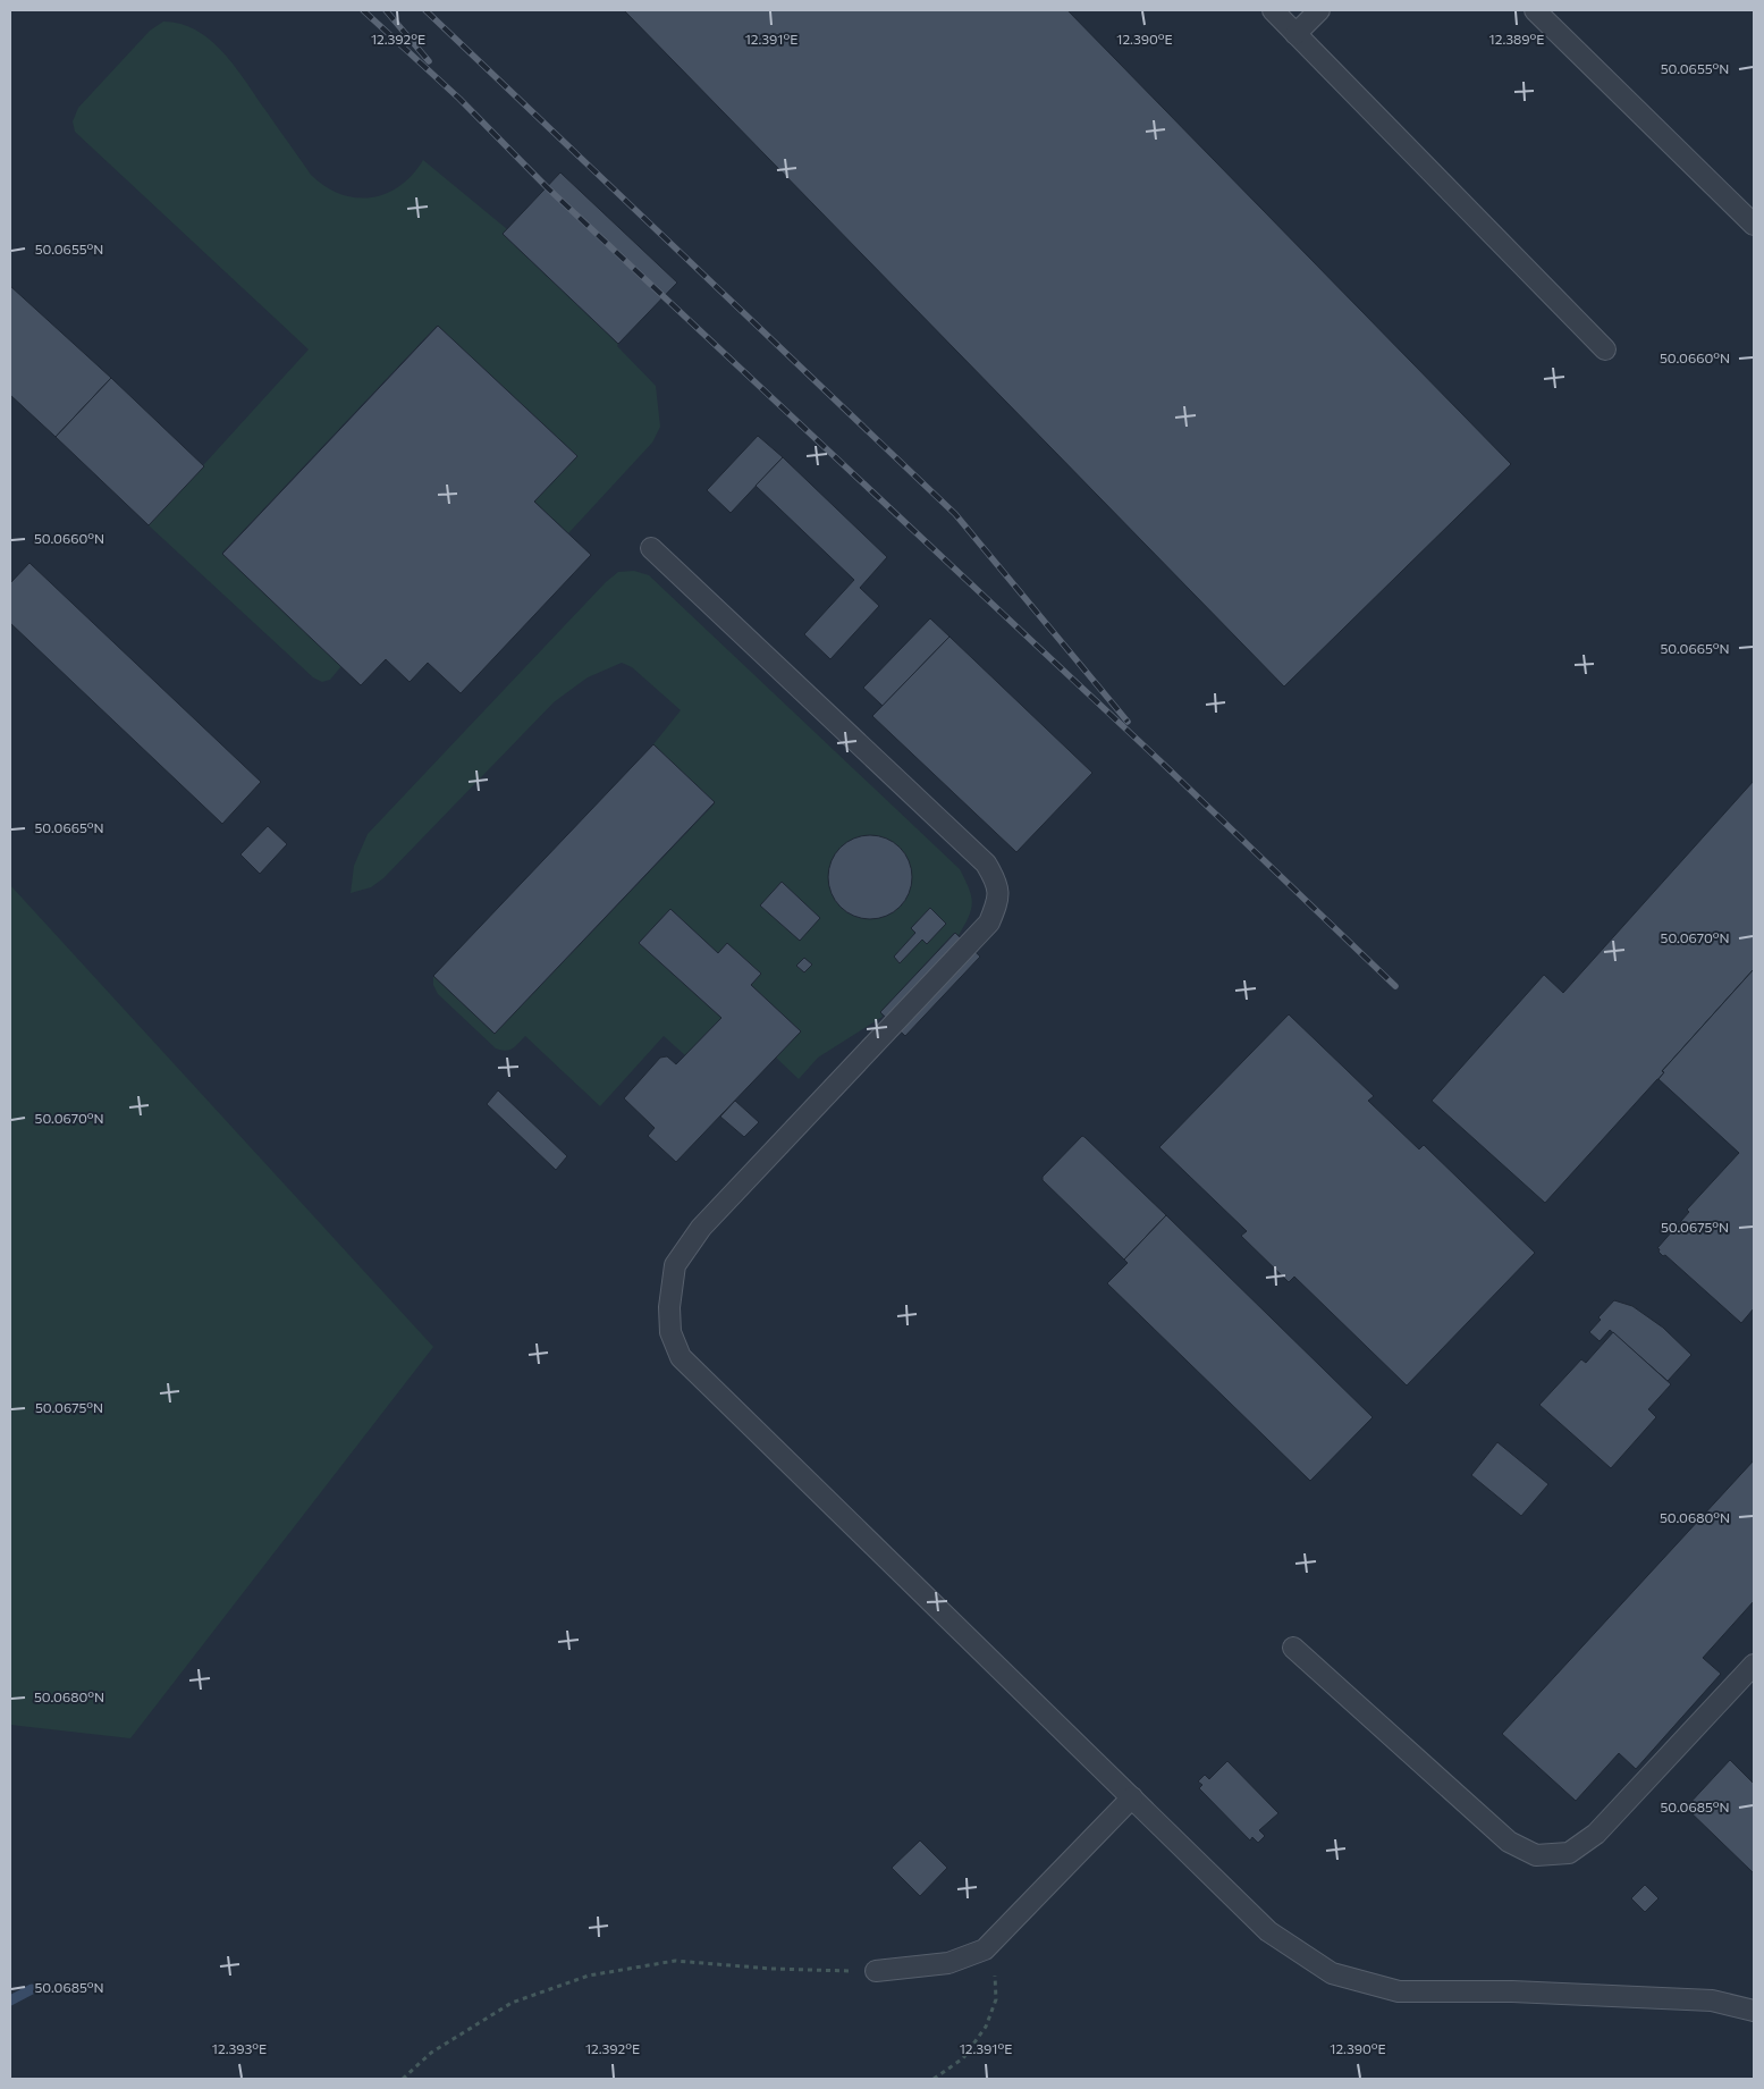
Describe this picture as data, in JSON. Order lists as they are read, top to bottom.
{
  "coordinates": [
    "12.392°E",
    "12.391°E",
    "12.390°E",
    "12.389°E",
    "50.0655°N",
    "50.0660°N",
    "50.0665°N",
    "50.0670°N",
    "50.0675°N",
    "50.0680°N",
    "50.0685°N",
    "12.393°E"
  ]
}
